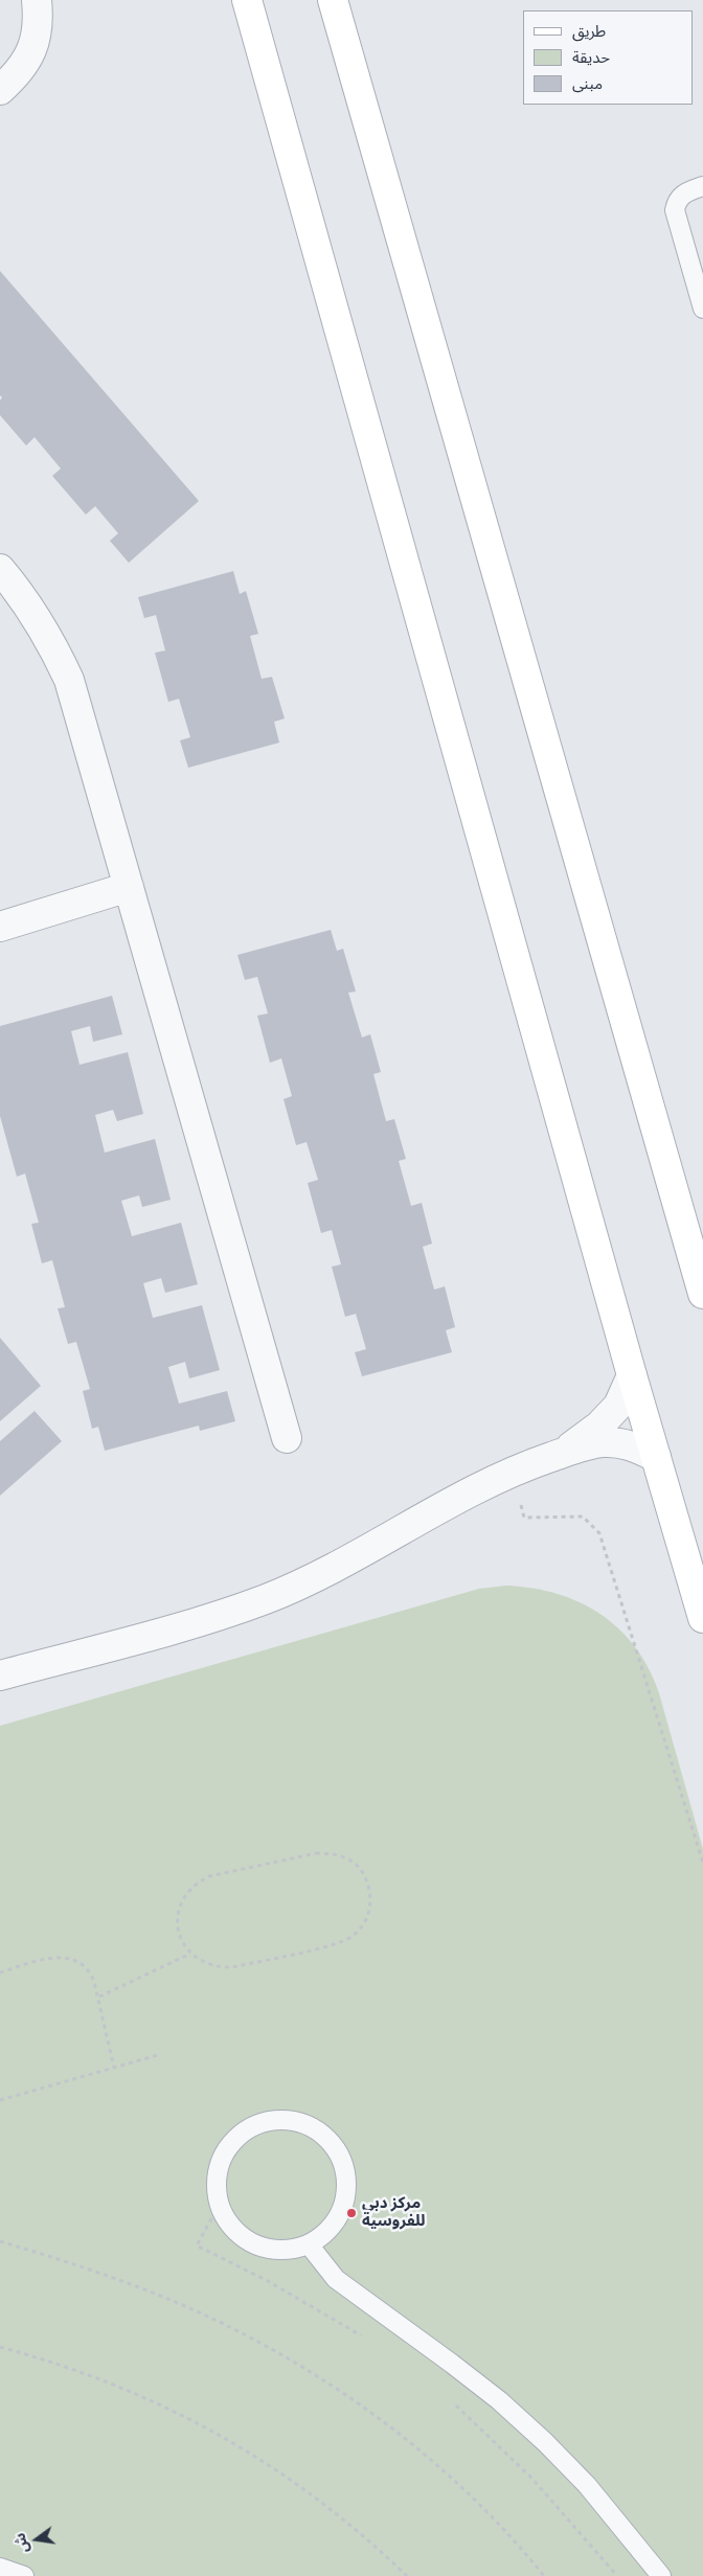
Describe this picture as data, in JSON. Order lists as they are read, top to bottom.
{
  "places": ["مركز دبي للفروسية"],
  "legend": ["طريق", "حديقة", "مبنى"],
  "north": "left"
}
